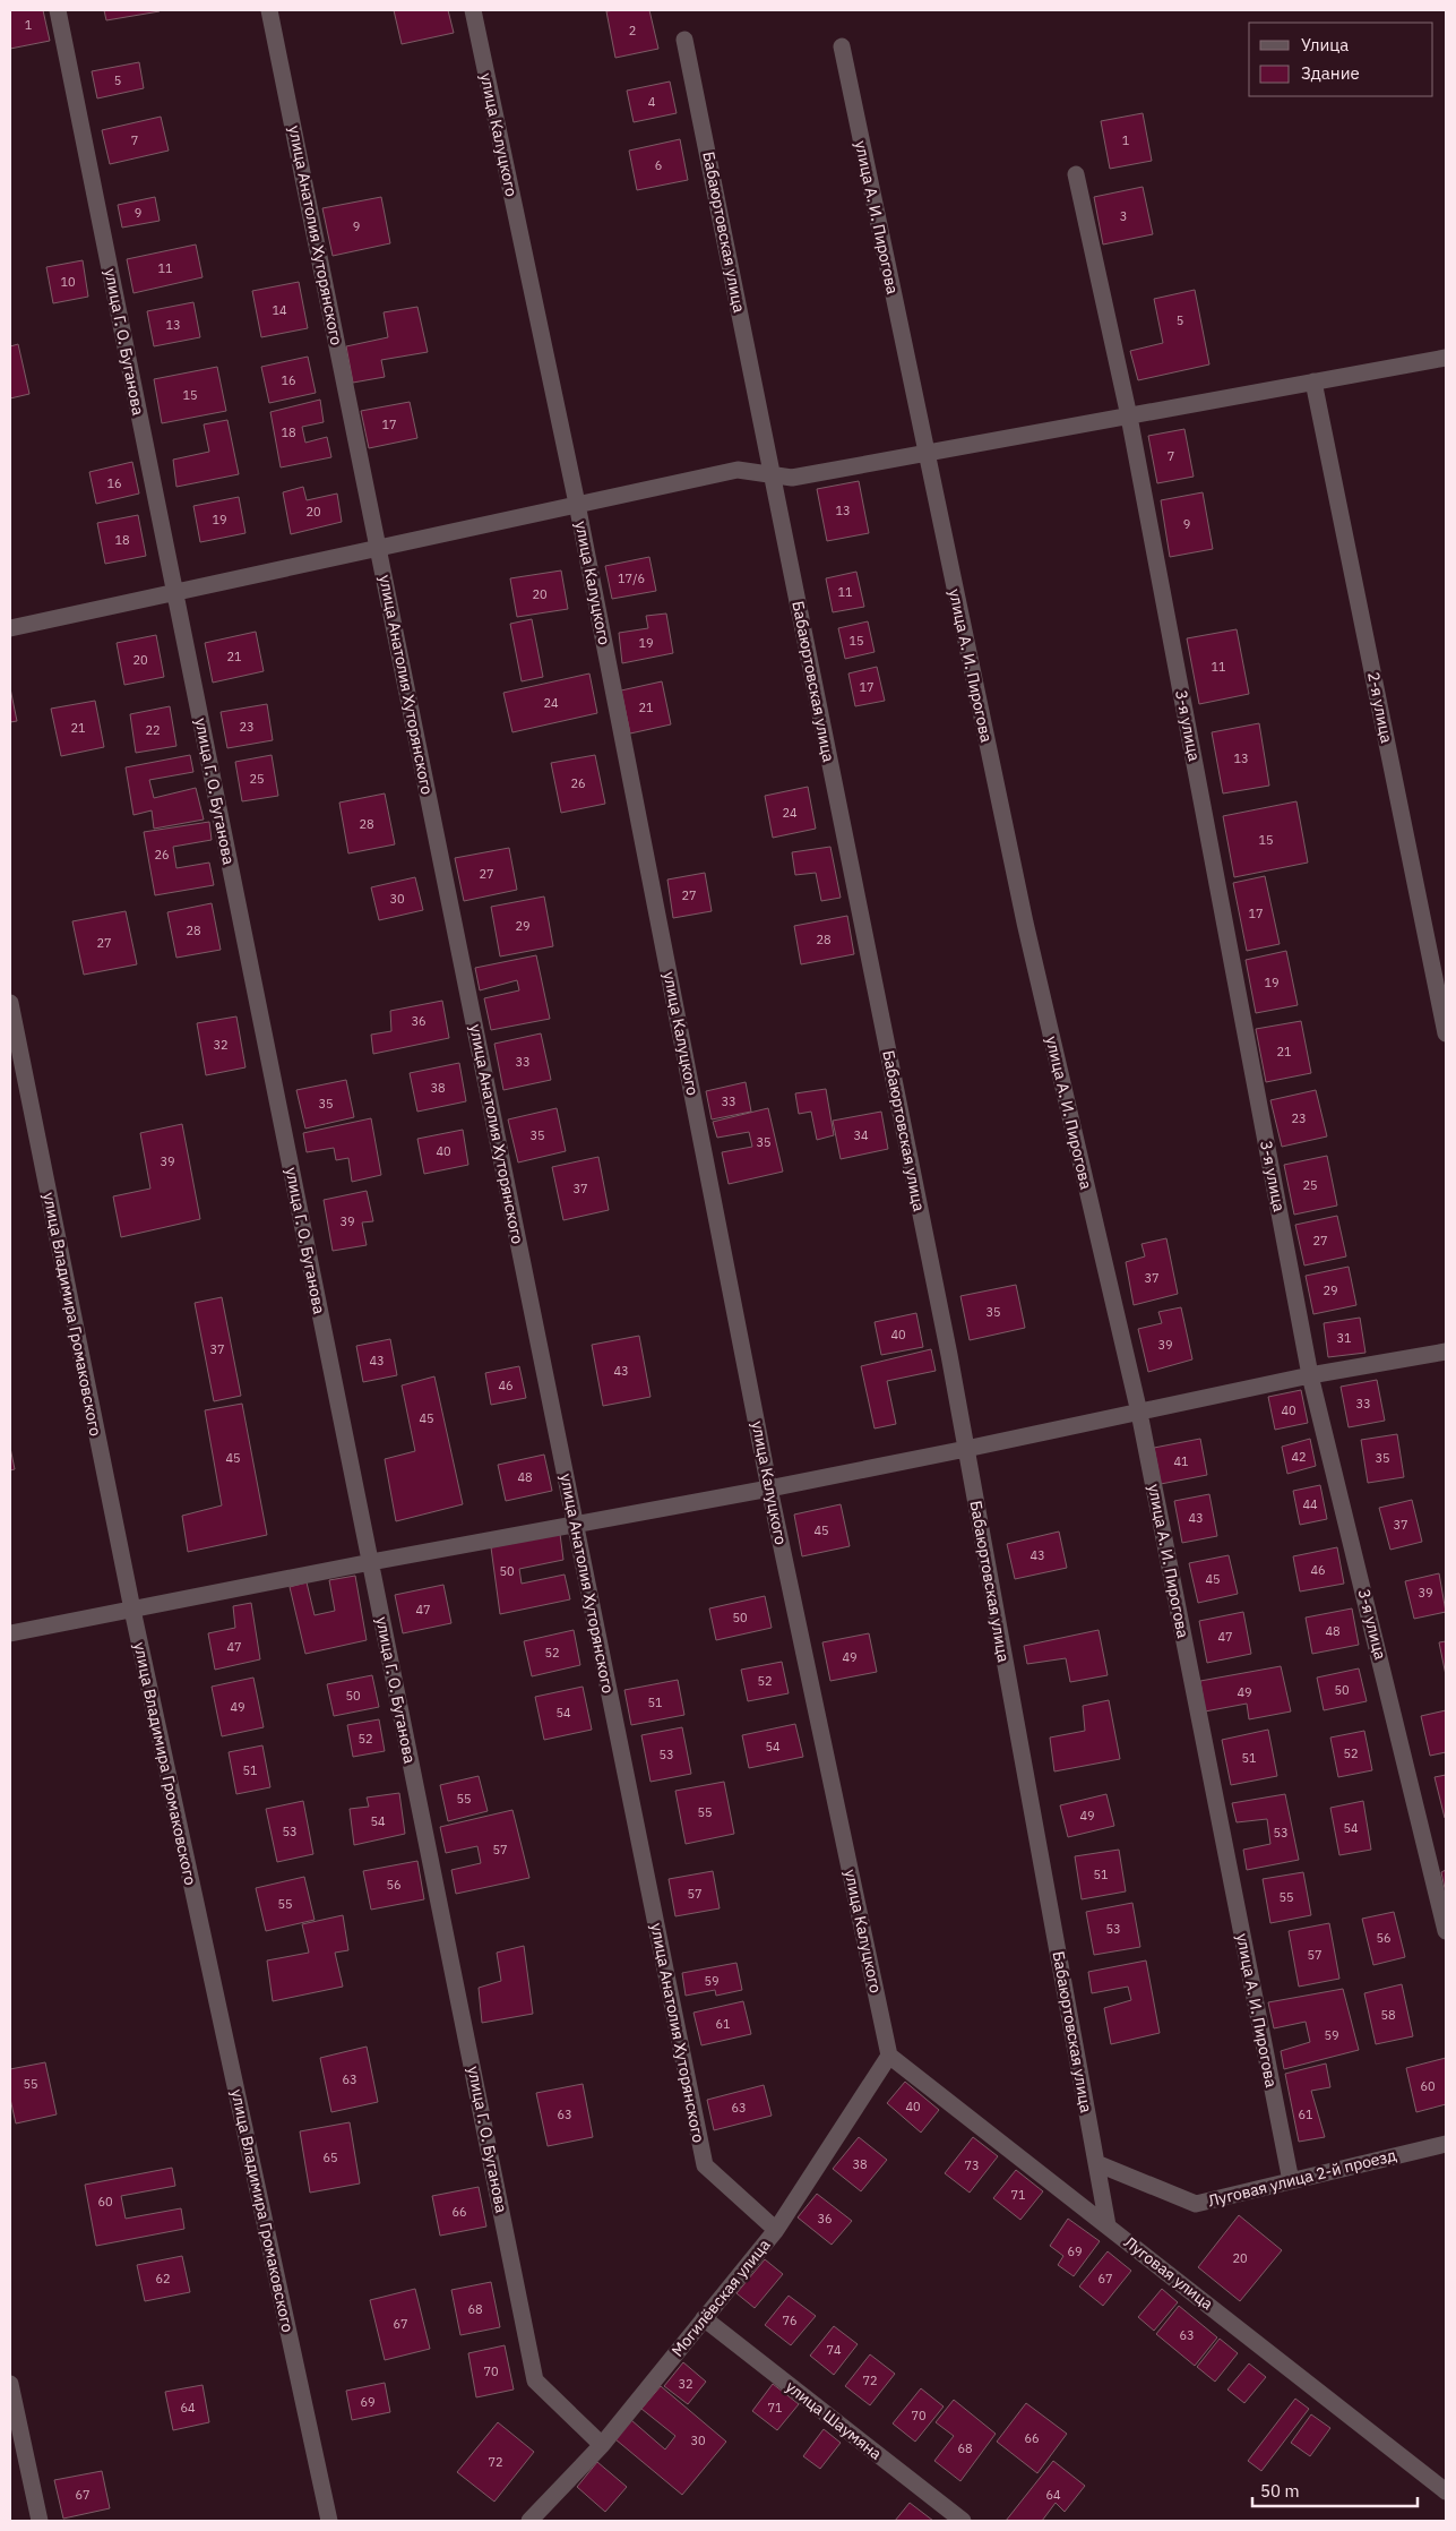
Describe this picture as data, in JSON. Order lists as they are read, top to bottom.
{
  "streets": {
    "street": [
      "улица Калуцкого",
      "улица А. И. Пирогова",
      "Бабаюртовская улица",
      "улица Анатолия Хуторянского",
      "улица Г. О. Буганова",
      "2-я улица",
      "3-я улица",
      "улица Владимира Громаковского",
      "Луговая улица 2-й проезд",
      "Луговая улица",
      "Могилёвская улица",
      "улица Шаумяна"
    ]
  },
  "crossings": [
    ["улица Калуцкого", "Луговая улица"],
    ["улица Калуцкого", "Могилёвская улица"],
    ["улица А. И. Пирогова", "Луговая улица 2-й проезд"],
    ["Бабаюртовская улица", "Луговая улица 2-й проезд"],
    ["Бабаюртовская улица", "Луговая улица"],
    ["улица Анатолия Хуторянского", "Могилёвская улица"],
    ["улица Г. О. Буганова", "Могилёвская улица"],
    ["Луговая улица", "Могилёвская улица"],
    ["Могилёвская улица", "улица Шаумяна"]
  ],
  "house_numbers": [
    "1",
    "2",
    "5",
    "4",
    "7",
    "1",
    "6",
    "9",
    "3",
    "9",
    "11",
    "10",
    "14",
    "5",
    "13",
    "16",
    "15",
    "17",
    "18",
    "7",
    "16",
    "13",
    "20",
    "19",
    "9",
    "18",
    "17/6",
    "11",
    "20",
    "15",
    "19",
    "21",
    "20",
    "11",
    "17",
    "24",
    "21",
    "23",
    "21",
    "22",
    "13",
    "25",
    "26",
    "24",
    "28",
    "15",
    "26",
    "27",
    "27",
    "30",
    "17",
    "29",
    "28",
    "28",
    "27",
    "19",
    "36",
    "32",
    "21",
    "33",
    "38",
    "33",
    "35",
    "23",
    "35",
    "34",
    "35",
    "40",
    "39",
    "25",
    "37",
    "39",
    "27",
    "37",
    "29",
    "35",
    "40",
    "31",
    "39",
    "37",
    "43",
    "43",
    "46",
    "33",
    "40",
    "45",
    "42",
    "45",
    "35",
    "41",
    "48",
    "44",
    "43",
    "37",
    "45",
    "43",
    "46",
    "50",
    "45",
    "39",
    "47",
    "50",
    "48",
    "47",
    "47",
    "52",
    "49",
    "52",
    "50",
    "49",
    "50",
    "51",
    "49",
    "54",
    "52",
    "54",
    "52",
    "53",
    "51",
    "51",
    "55",
    "55",
    "49",
    "54",
    "54",
    "53",
    "53",
    "57",
    "51",
    "56",
    "57",
    "55",
    "55",
    "53",
    "56",
    "57",
    "59",
    "58",
    "61",
    "59",
    "63",
    "55",
    "60",
    "40",
    "63",
    "63",
    "61",
    "65",
    "38",
    "73",
    "71",
    "60",
    "66",
    "36",
    "69",
    "20",
    "62",
    "67",
    "68",
    "76",
    "67",
    "63",
    "74",
    "70",
    "72",
    "32",
    "69",
    "64",
    "71",
    "70",
    "66",
    "30",
    "68",
    "72",
    "67",
    "64"
  ],
  "legend": ["Улица", "Здание"],
  "scale_bar": "50 m"
}
